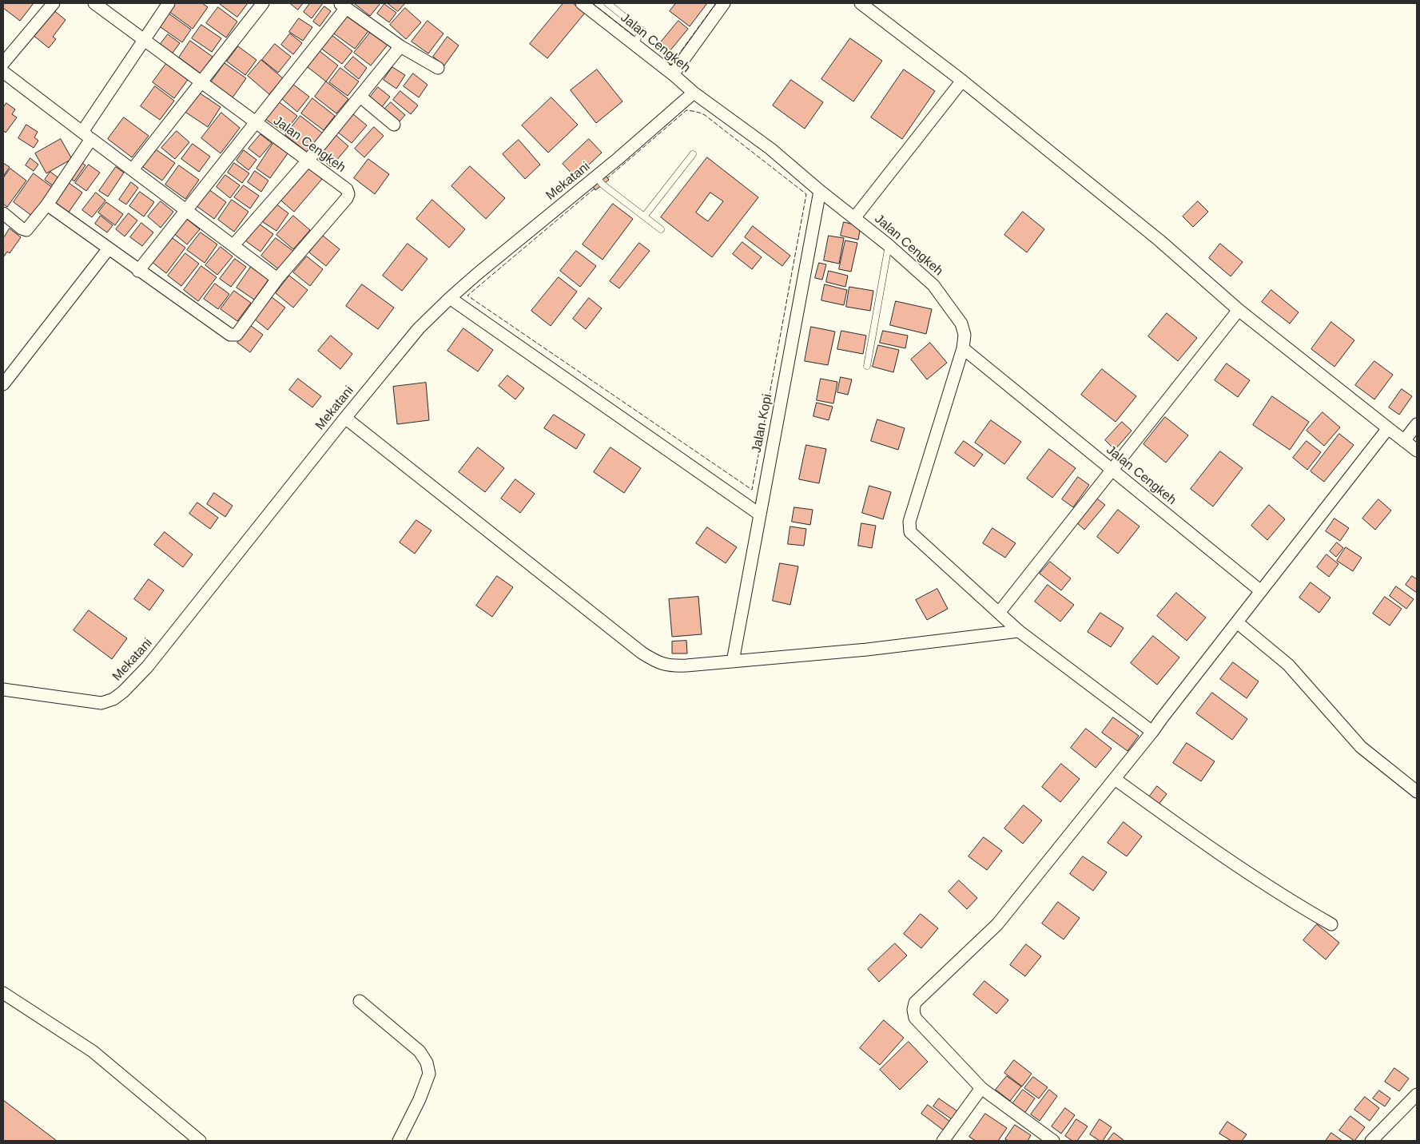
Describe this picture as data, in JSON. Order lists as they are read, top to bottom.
{
  "streets": {
    "street": ["Jalan Cengkeh", "Mekatani", "Jalan Kopi"]
  },
  "crossings": [
    ["Jalan Cengkeh", "Mekatani"],
    ["Jalan Cengkeh", "Jalan Kopi"]
  ]
}
